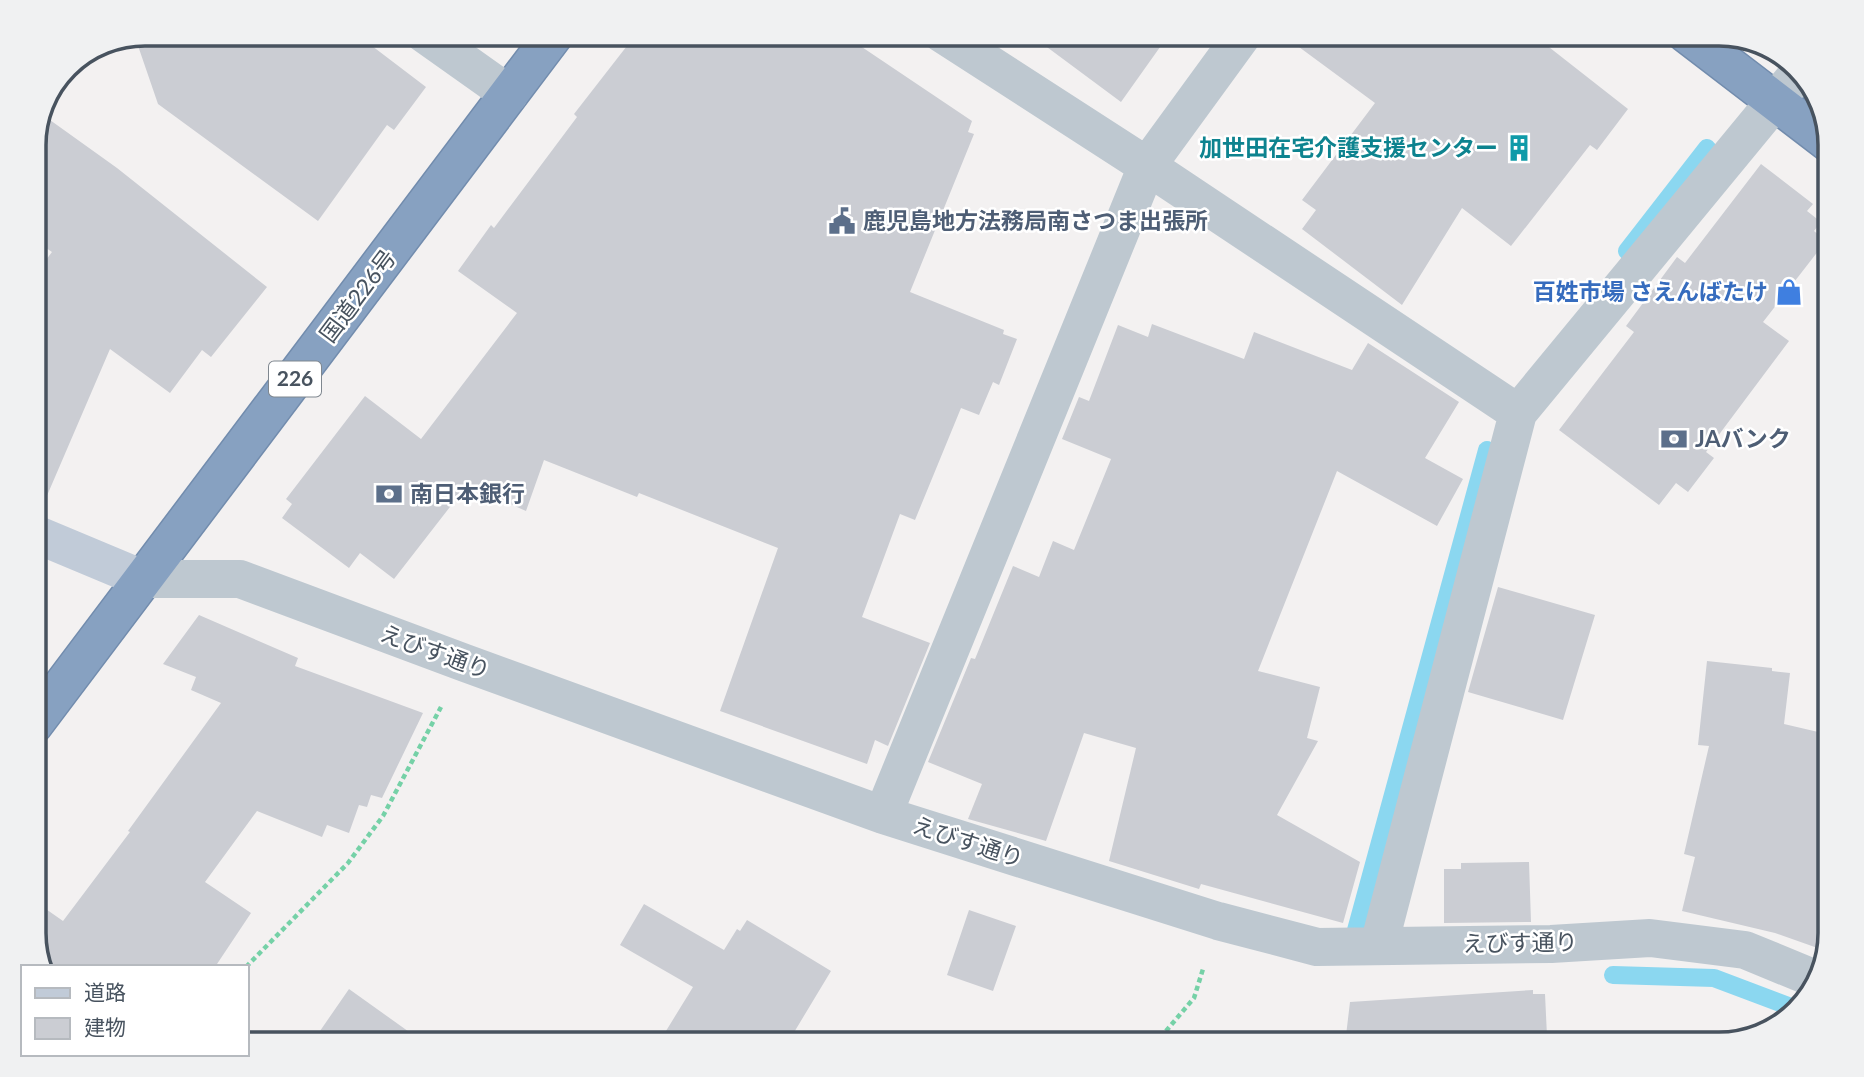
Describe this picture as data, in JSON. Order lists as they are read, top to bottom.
{
  "streets": {
    "highway": ["国道226号", "226"],
    "street": ["えびす通り"]
  },
  "crossings": [
    ["国道226号", "えびす通り"]
  ],
  "places": {
    "building": ["加世田在宅介護支援センター"],
    "public building": ["鹿児島地方法務局南さつま出張所"],
    "shop": ["百姓市場 さえんばたけ"],
    "bank": ["JAバンク", "南日本銀行"]
  },
  "legend": ["道路", "建物"]
}
